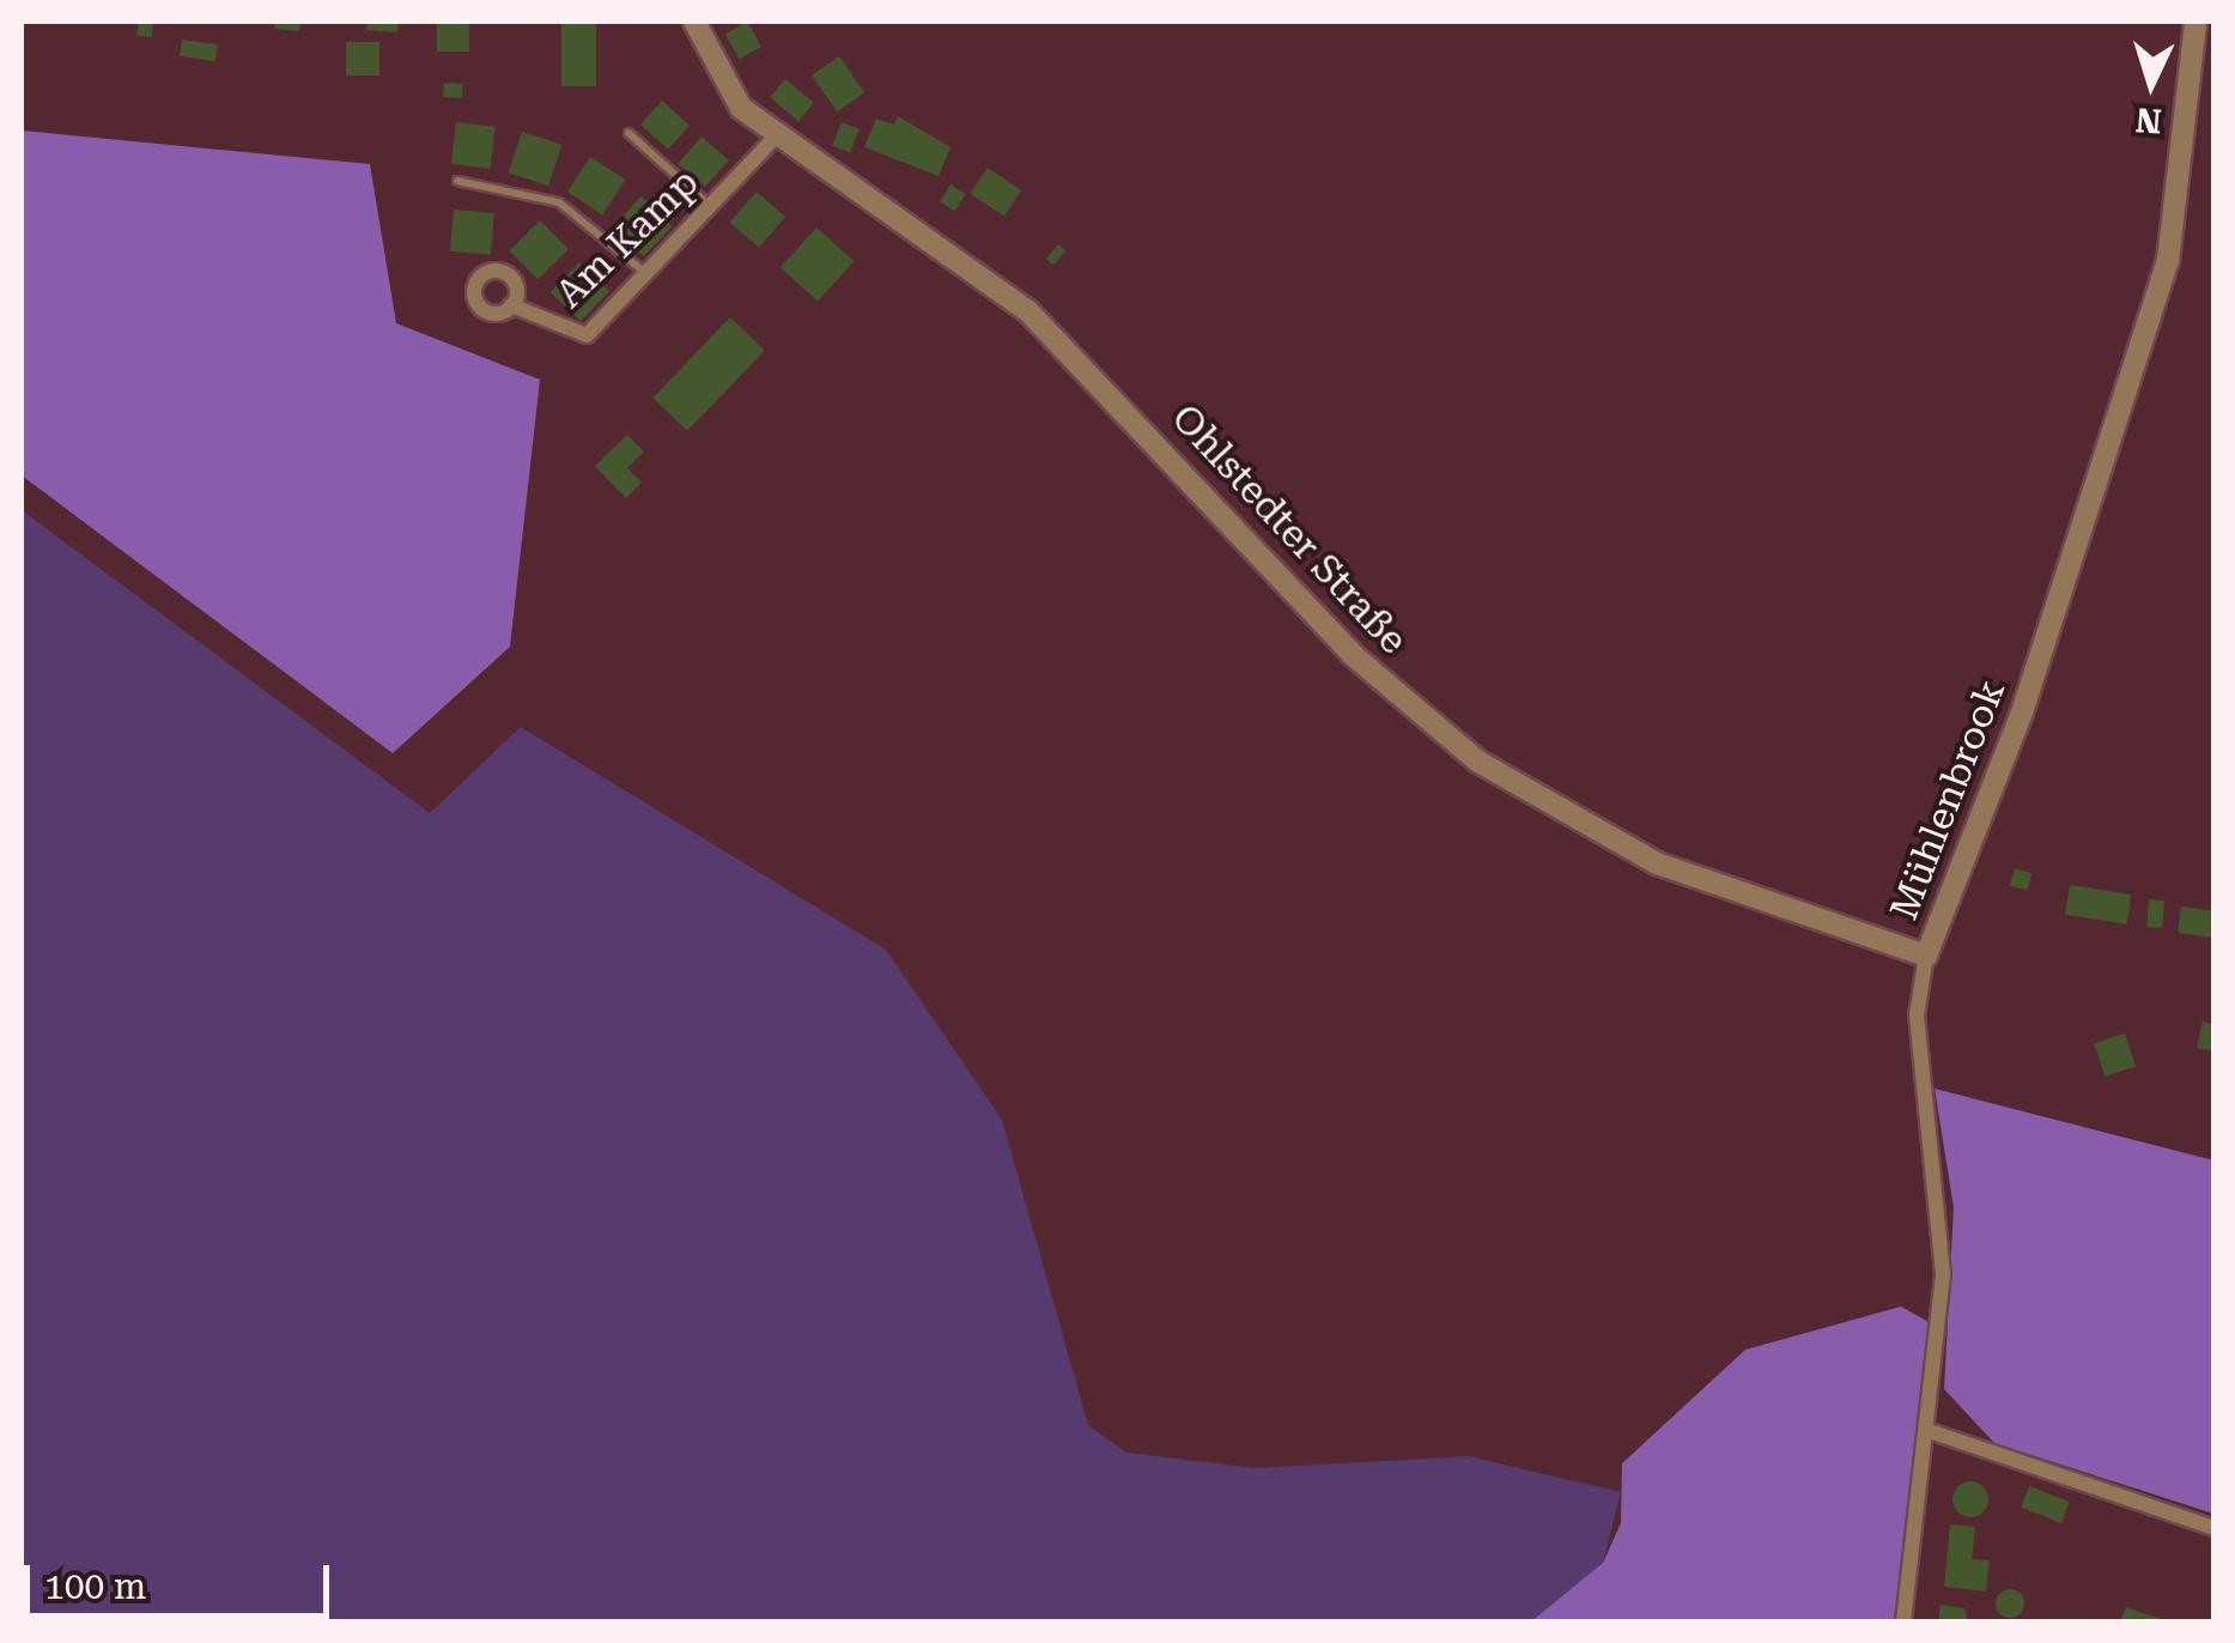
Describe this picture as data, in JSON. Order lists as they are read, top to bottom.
{
  "streets": {
    "street": ["Am Kamp", "Ohlstedter Straße", "Mühlenbrook"]
  },
  "crossings": [
    ["Am Kamp", "Ohlstedter Straße"],
    ["Ohlstedter Straße", "Mühlenbrook"]
  ],
  "scale_bar": "100 m",
  "north": "bottom"
}
